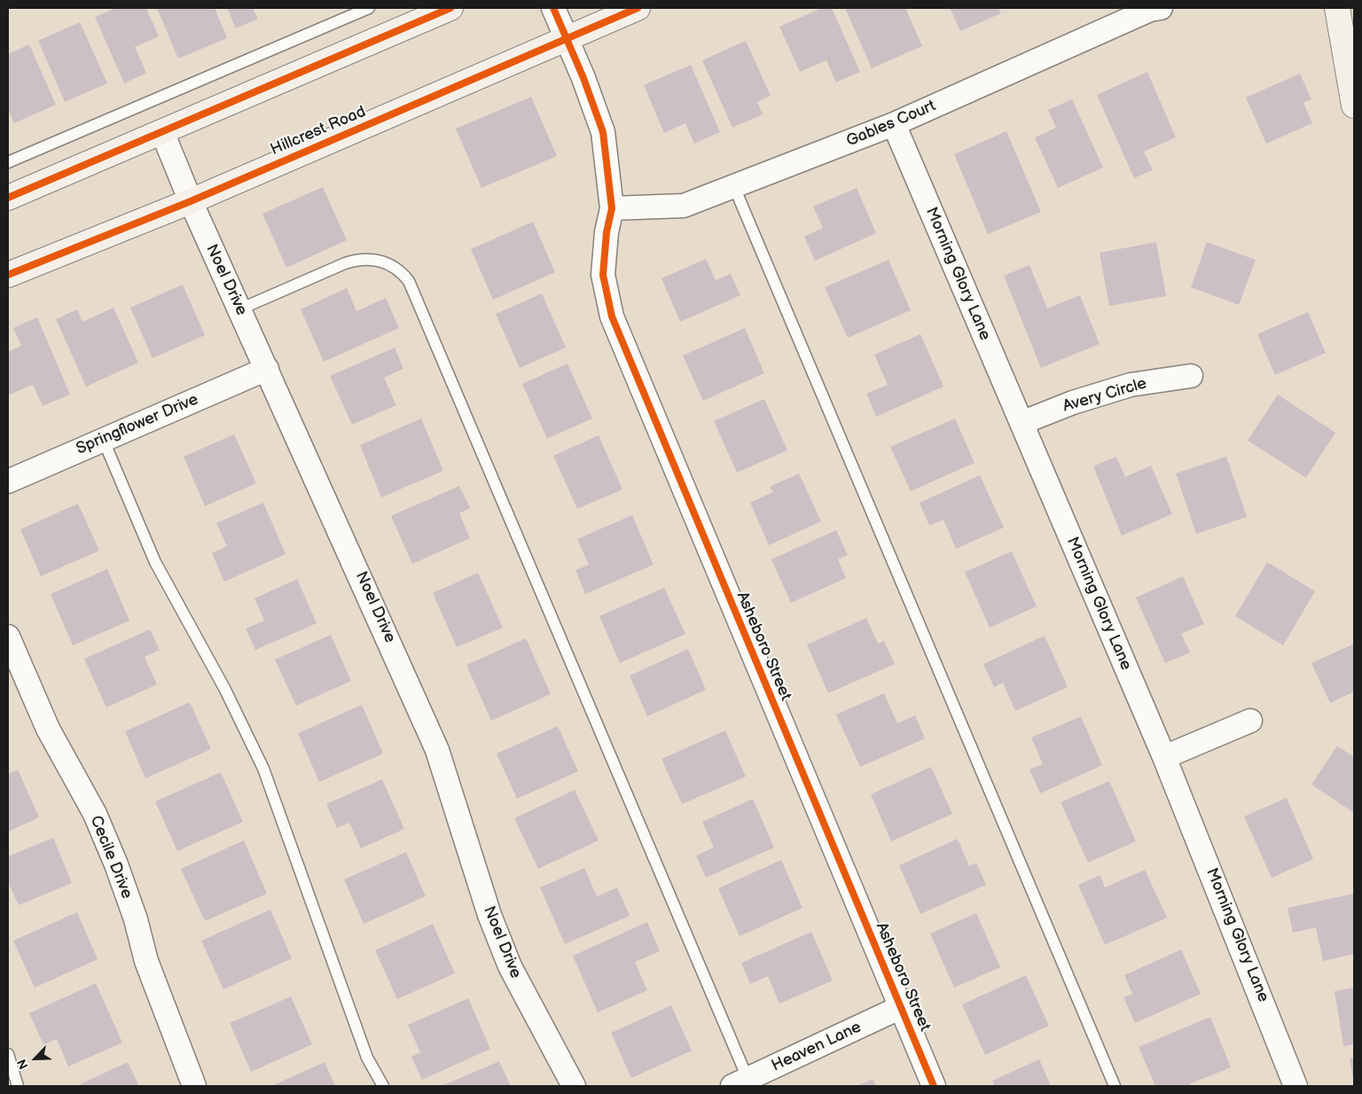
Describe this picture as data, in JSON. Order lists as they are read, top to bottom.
{
  "streets": {
    "main road": ["Hillcrest Road"],
    "street": [
      "Gables Court",
      "Morning Glory Lane",
      "Noel Drive",
      "Avery Circle",
      "Springflower Drive",
      "Asheboro Street",
      "Cecile Drive",
      "Heaven Lane"
    ]
  },
  "crossings": [
    ["Gables Court", "Morning Glory Lane"],
    ["Gables Court", "Asheboro Street"],
    ["Hillcrest Road", "Noel Drive"],
    ["Hillcrest Road", "Asheboro Street"],
    ["Morning Glory Lane", "Avery Circle"],
    ["Noel Drive", "Springflower Drive"],
    ["Asheboro Street", "Heaven Lane"]
  ],
  "north": "bottom left"
}
